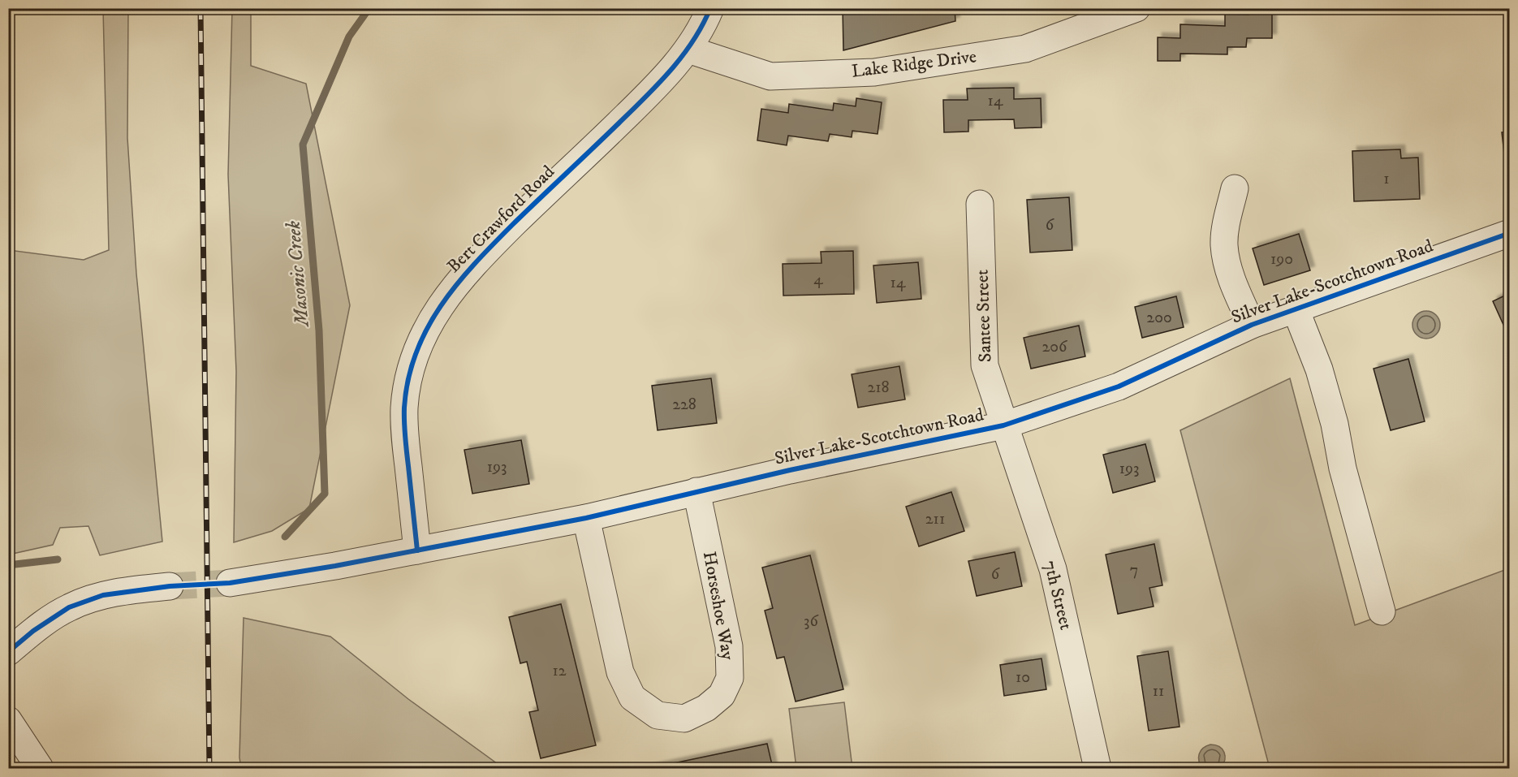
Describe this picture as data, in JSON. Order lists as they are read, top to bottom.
{
  "streets": {
    "street": [
      "Lake Ridge Drive",
      "Bert Crawford Road",
      "Silver Lake-Scotchtown Road",
      "Santee Street",
      "7th Street",
      "Horseshoe Way"
    ]
  },
  "crossings": [
    ["Lake Ridge Drive", "Bert Crawford Road"],
    ["Bert Crawford Road", "Silver Lake-Scotchtown Road"],
    ["Silver Lake-Scotchtown Road", "Santee Street"],
    ["Silver Lake-Scotchtown Road", "7th Street"],
    ["Silver Lake-Scotchtown Road", "Horseshoe Way"],
    ["Santee Street", "7th Street"]
  ],
  "water": ["Masonic Creek"],
  "house_numbers": [
    "14",
    "1",
    "6",
    "190",
    "4",
    "14",
    "200",
    "206",
    "218",
    "228",
    "193",
    "193",
    "211",
    "7",
    "6",
    "36",
    "12",
    "10",
    "11"
  ]
}
